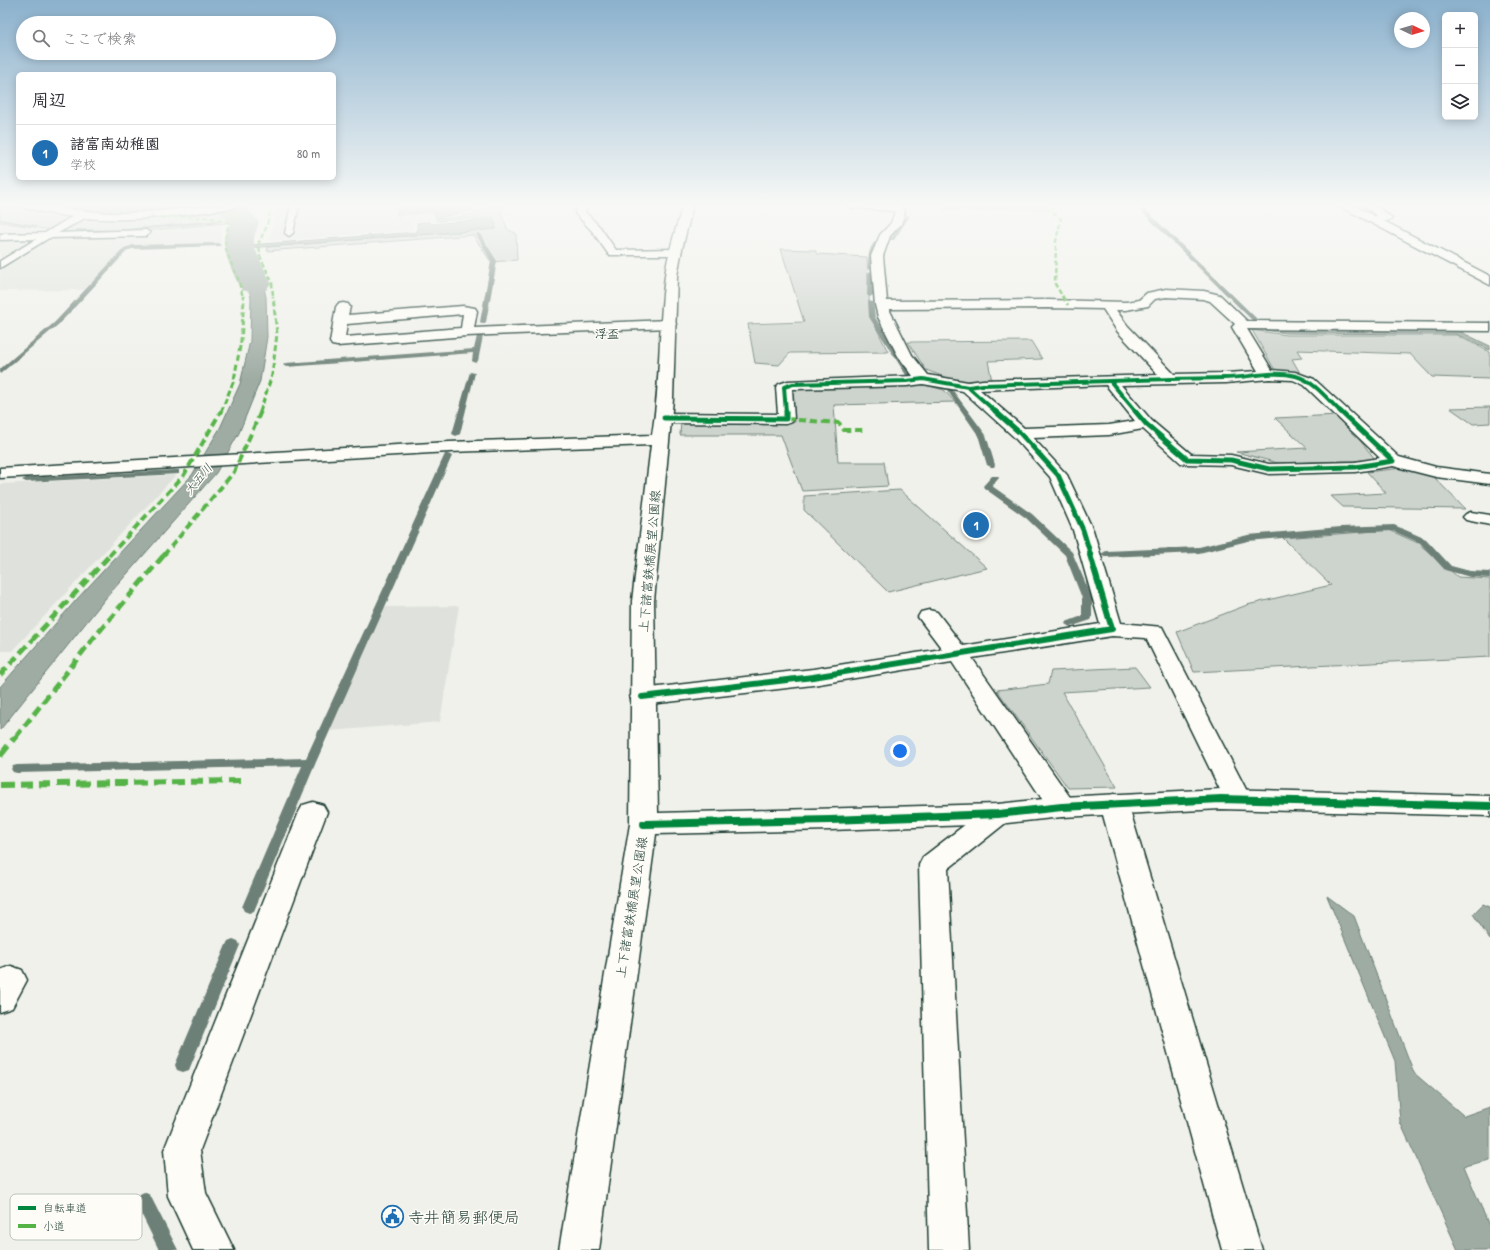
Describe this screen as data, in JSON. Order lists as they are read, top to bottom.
{
  "streets": {
    "main road": ["上下諸富鉄橋展望公園線"]
  },
  "districts": ["浮盃"],
  "water": ["大五川"],
  "places": {
    "public building": ["寺井簡易郵便局"]
  },
  "legend": ["自転車道", "小道"],
  "north": "right",
  "page": {
    "map_buttons": ["+", "−"],
    "search": "ここで検索",
    "heading": "周辺",
    "list": [
      {
        "mark": "1",
        "name": "諸富南幼稚園",
        "note": "学校",
        "value": "80 m"
      }
    ],
    "pins": "1"
  }
}
